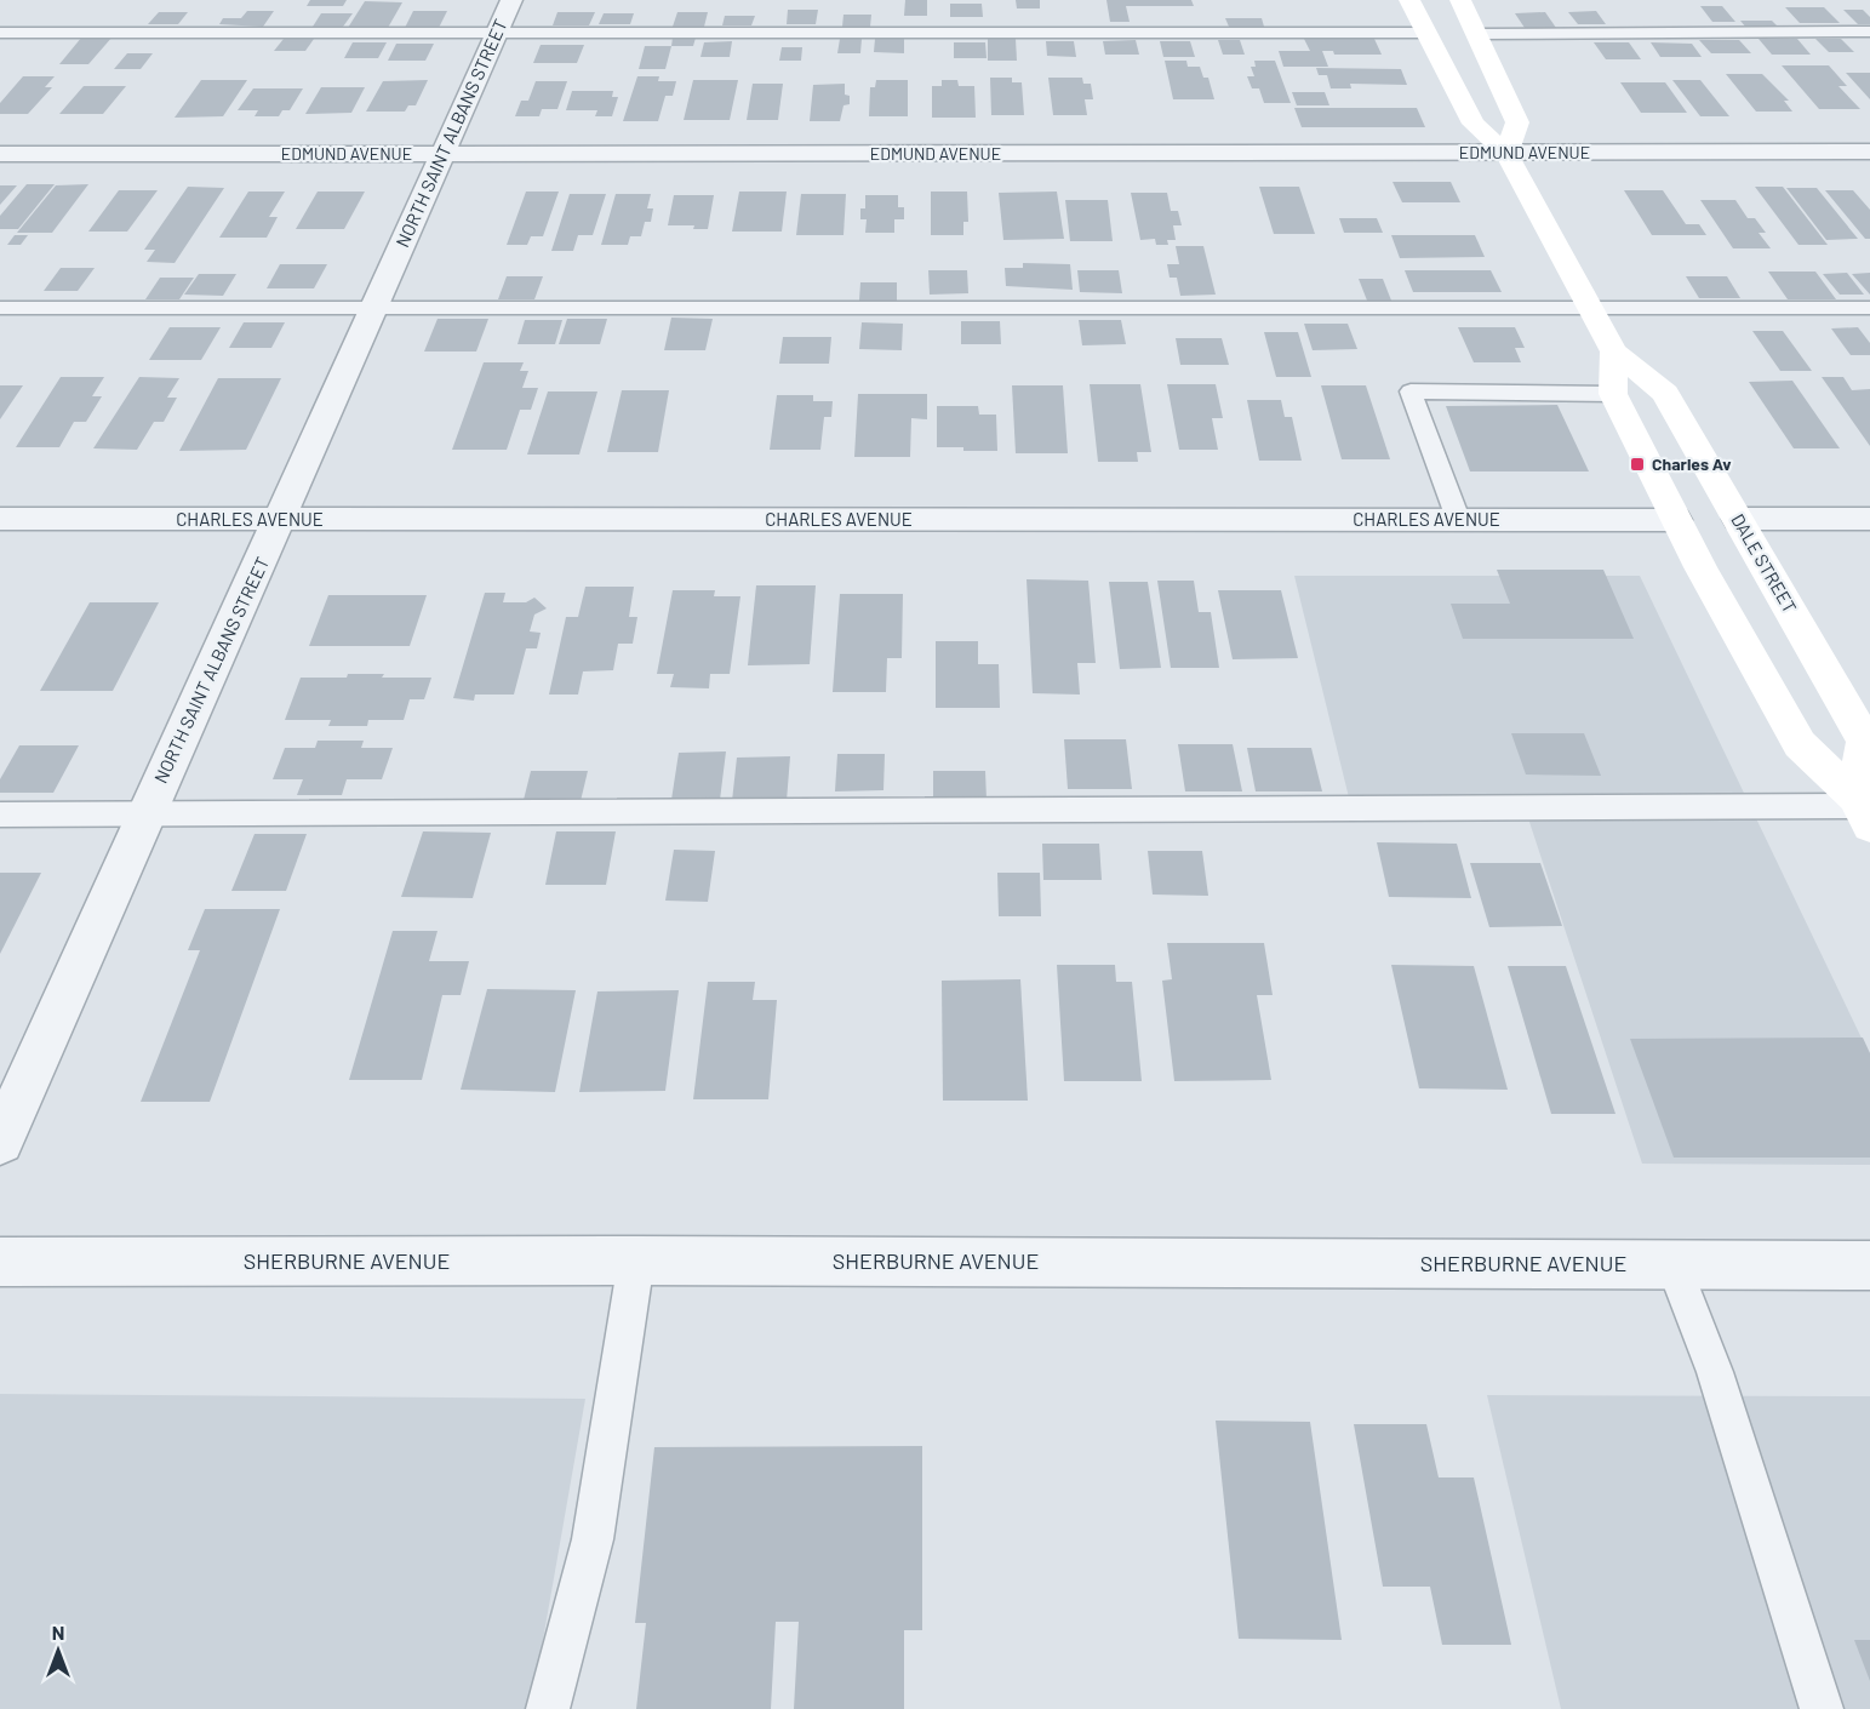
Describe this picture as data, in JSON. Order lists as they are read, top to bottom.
{
  "streets": {
    "main road": ["DALE STREET"],
    "street": [
      "NORTH SAINT ALBANS STREET",
      "EDMUND AVENUE",
      "CHARLES AVENUE",
      "SHERBURNE AVENUE"
    ]
  },
  "crossings": [
    ["NORTH SAINT ALBANS STREET", "EDMUND AVENUE"],
    ["NORTH SAINT ALBANS STREET", "CHARLES AVENUE"],
    ["EDMUND AVENUE", "DALE STREET"]
  ],
  "places": {
    "transit": ["Charles Av"]
  },
  "north": "top"
}
